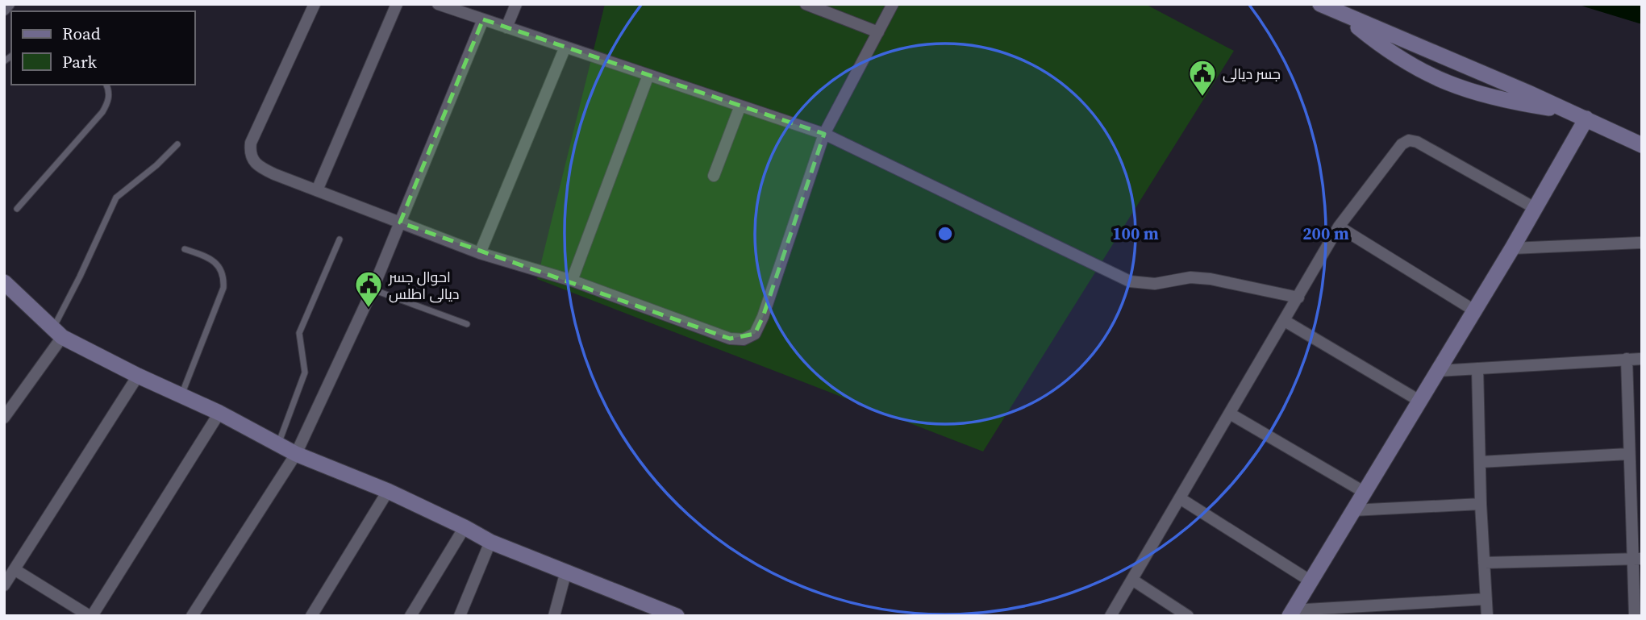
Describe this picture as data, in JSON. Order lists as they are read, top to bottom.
{
  "places": {
    "public building": ["جسر ديالى", "احوال جسر ديالى اطلس"]
  },
  "legend": ["Road", "Park"],
  "rings": ["100 m", "200 m"]
}
